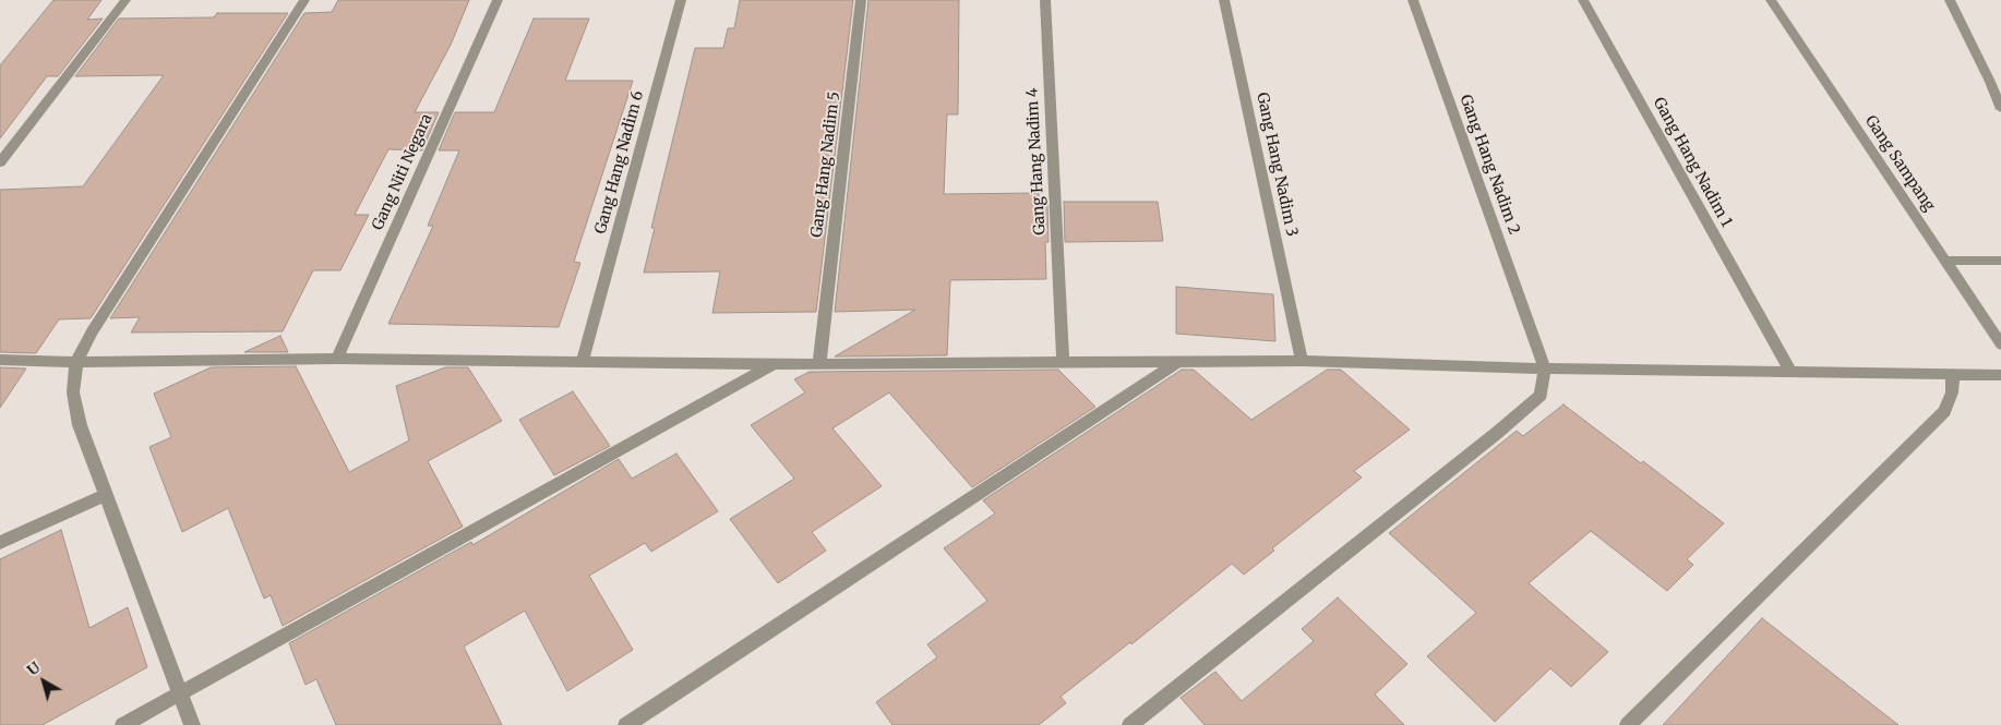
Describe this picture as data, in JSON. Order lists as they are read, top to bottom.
{
  "streets": {
    "street": [
      "Gang Hang Nadim 4",
      "Gang Hang Nadim 6",
      "Gang Hang Nadim 1",
      "Gang Sampang",
      "Gang Hang Nadim 5",
      "Gang Hang Nadim 3",
      "Gang Hang Nadim 2",
      "Gang Niti Negara"
    ]
  },
  "north": "top left"
}
